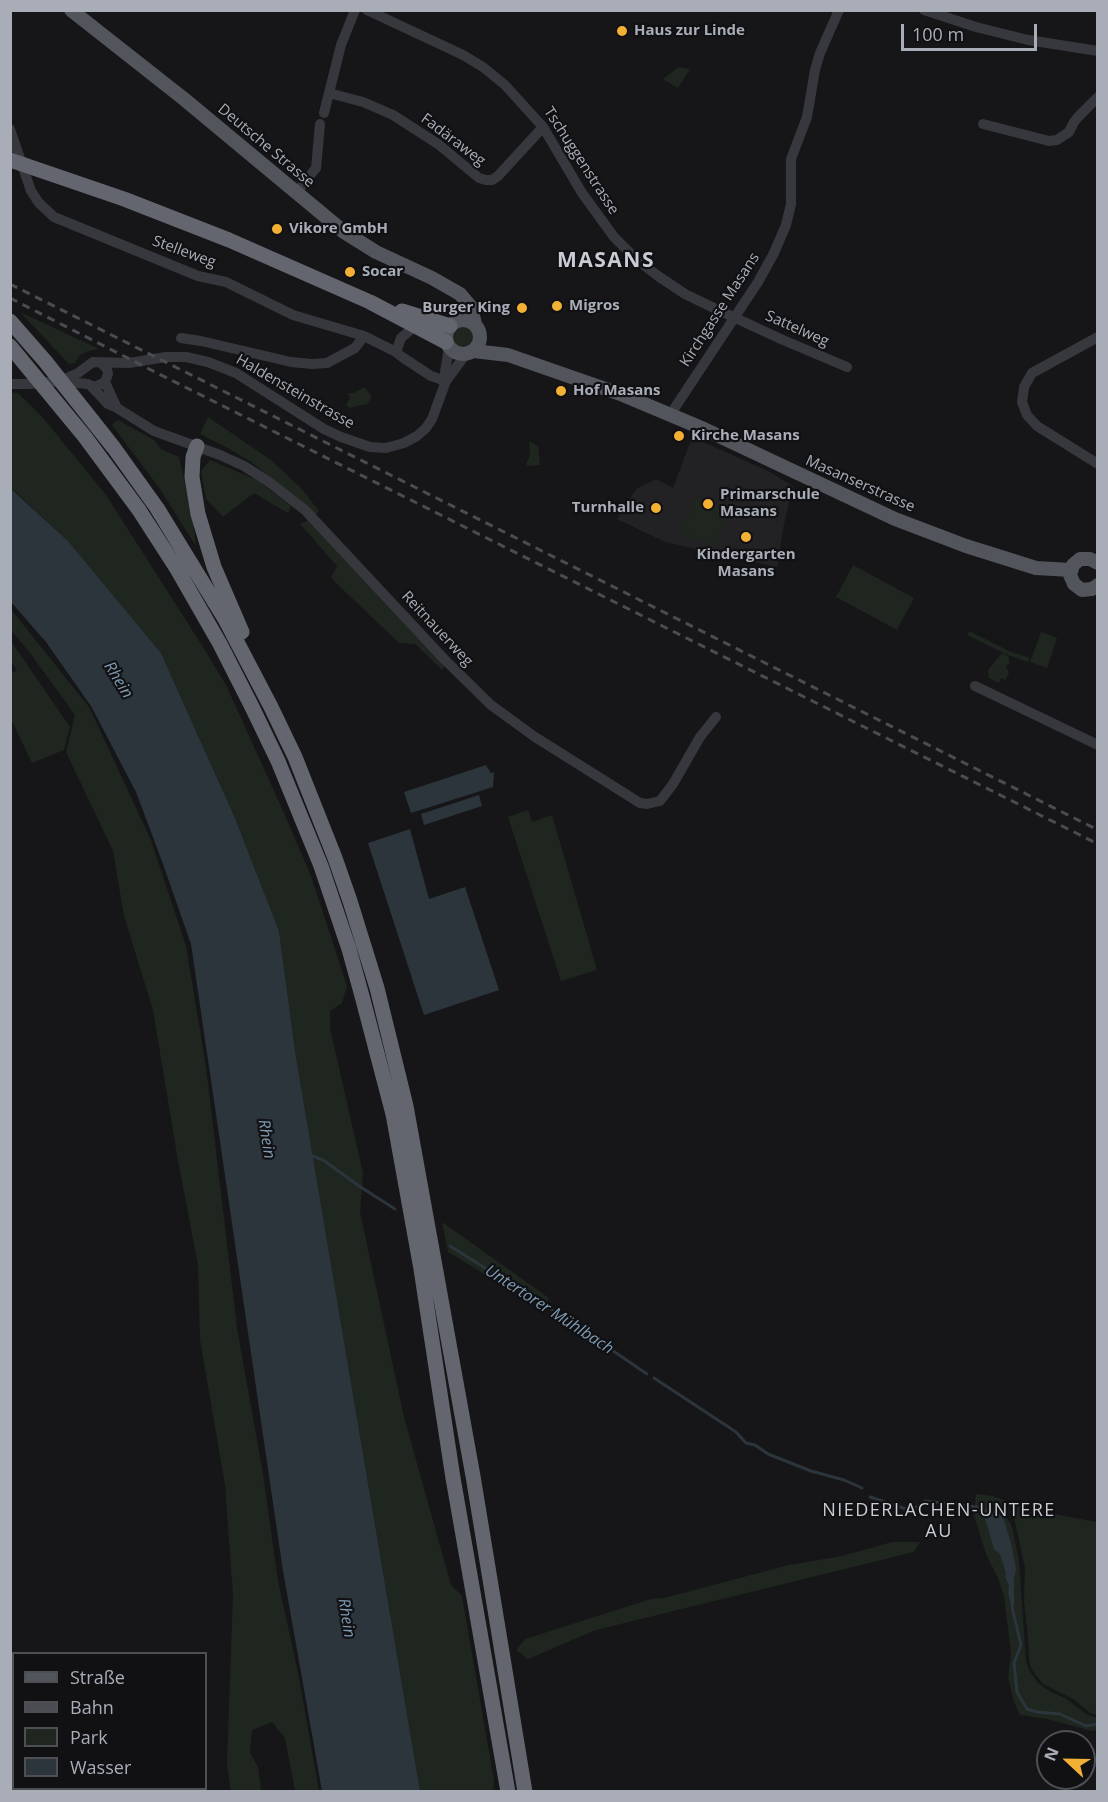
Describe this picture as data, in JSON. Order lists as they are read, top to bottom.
{
  "streets": {
    "main road": ["Deutsche Strasse", "Masanserstrasse"],
    "street": [
      "Fadäraweg",
      "Tschuggenstrasse",
      "Stelleweg",
      "Kirchgasse Masans",
      "Sattelweg",
      "Haldensteinstrasse",
      "Reitnauerweg"
    ]
  },
  "crossings": [
    ["Fadäraweg", "Tschuggenstrasse"],
    ["Deutsche Strasse", "Haldensteinstrasse"],
    ["Deutsche Strasse", "Masanserstrasse"],
    ["Tschuggenstrasse", "Kirchgasse Masans"],
    ["Tschuggenstrasse", "Sattelweg"],
    ["Stelleweg", "Haldensteinstrasse"],
    ["Kirchgasse Masans", "Sattelweg"],
    ["Kirchgasse Masans", "Masanserstrasse"],
    ["Haldensteinstrasse", "Masanserstrasse"],
    ["Haldensteinstrasse", "Reitnauerweg"]
  ],
  "districts": ["MASANS", "NIEDERLACHEN-UNTERE AU"],
  "water": ["Rhein", "Untertorer Mühlbach"],
  "places": [
    "Haus zur Linde",
    "Vikore GmbH",
    "Socar",
    "Migros",
    "Burger King",
    "Hof Masans",
    "Kirche Masans",
    "Primarschule Masans",
    "Turnhalle",
    "Kindergarten Masans"
  ],
  "legend": [
    "Straße",
    "Bahn",
    "Park",
    "Wasser"
  ],
  "scale_bar": "100 m",
  "north": "left"
}
